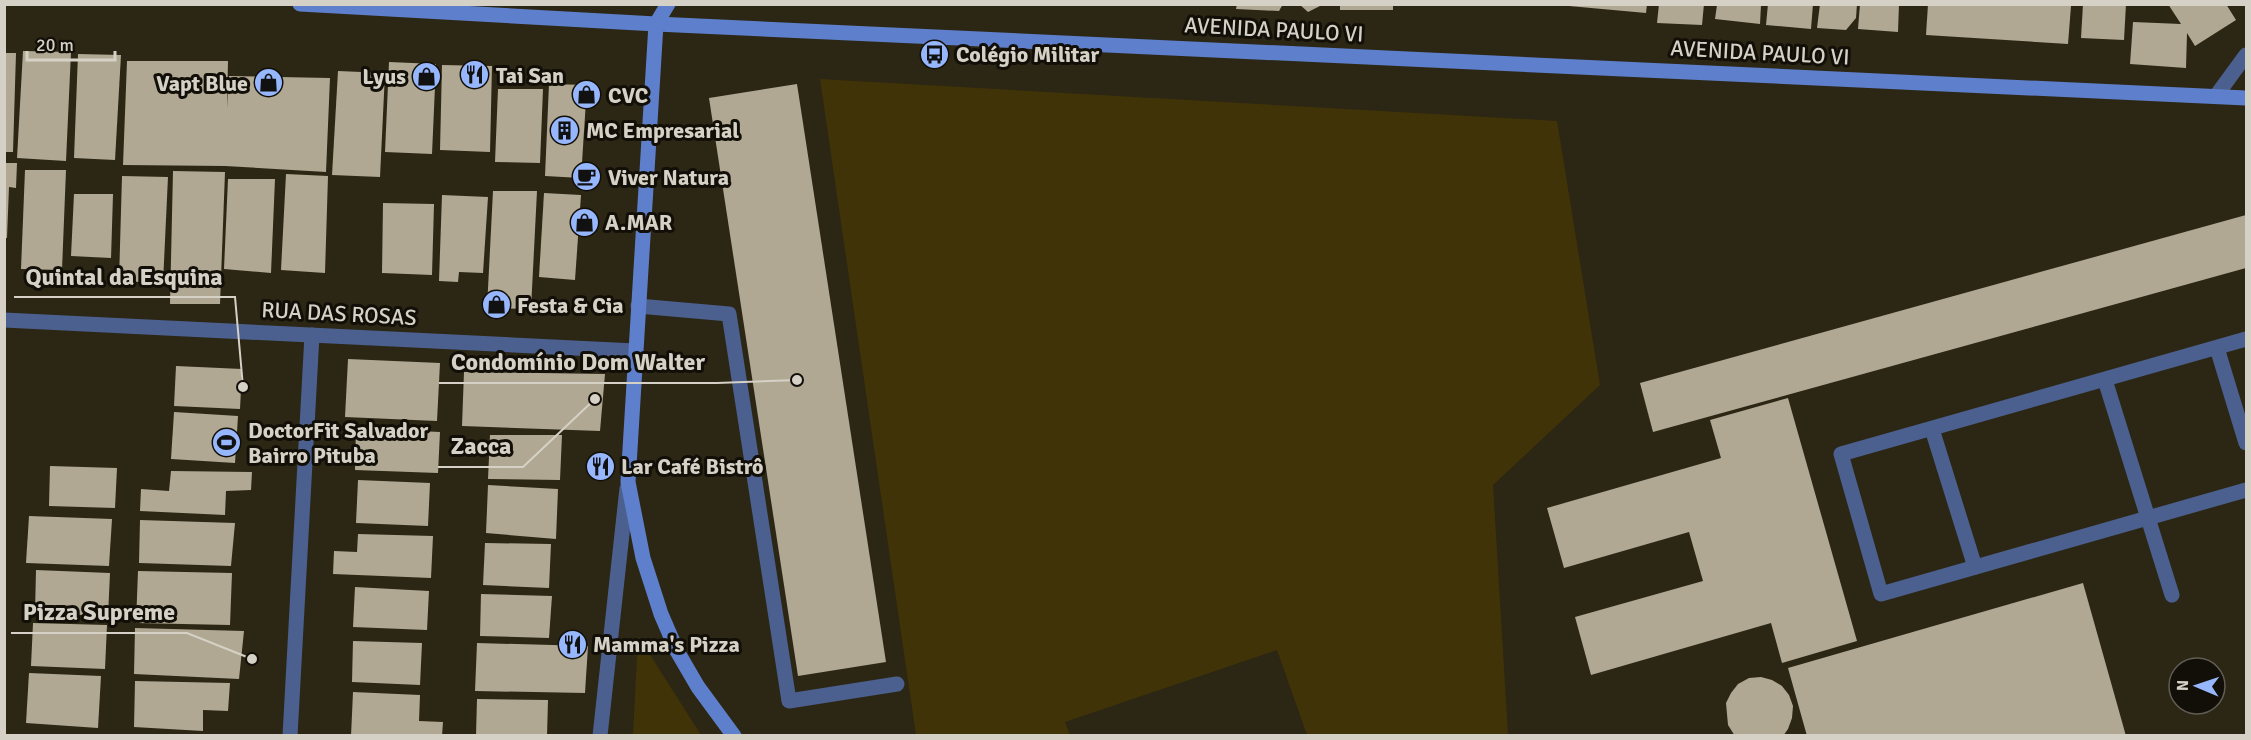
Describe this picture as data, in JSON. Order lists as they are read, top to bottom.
{
  "streets": {
    "main road": ["AVENIDA PAULO VI"],
    "street": ["RUA DAS ROSAS"]
  },
  "places": {
    "bus stop": ["Colégio Militar"],
    "restaurant": ["Tai San", "Lar Café Bistrô", "Mamma's Pizza"],
    "shop": [
      "Lyus",
      "Vapt Blue",
      "CVC",
      "A.MAR",
      "Festa & Cia"
    ],
    "building": ["MC Empresarial"],
    "cafe": ["Viver Natura"],
    "other": [
      "Condomínio Dom Walter",
      "Quintal da Esquina",
      "Zacca",
      "Pizza Supreme"
    ],
    "sports": ["DoctorFit Salvador Bairro Pituba"]
  },
  "scale_bar": "20 m",
  "north": "left"
}
